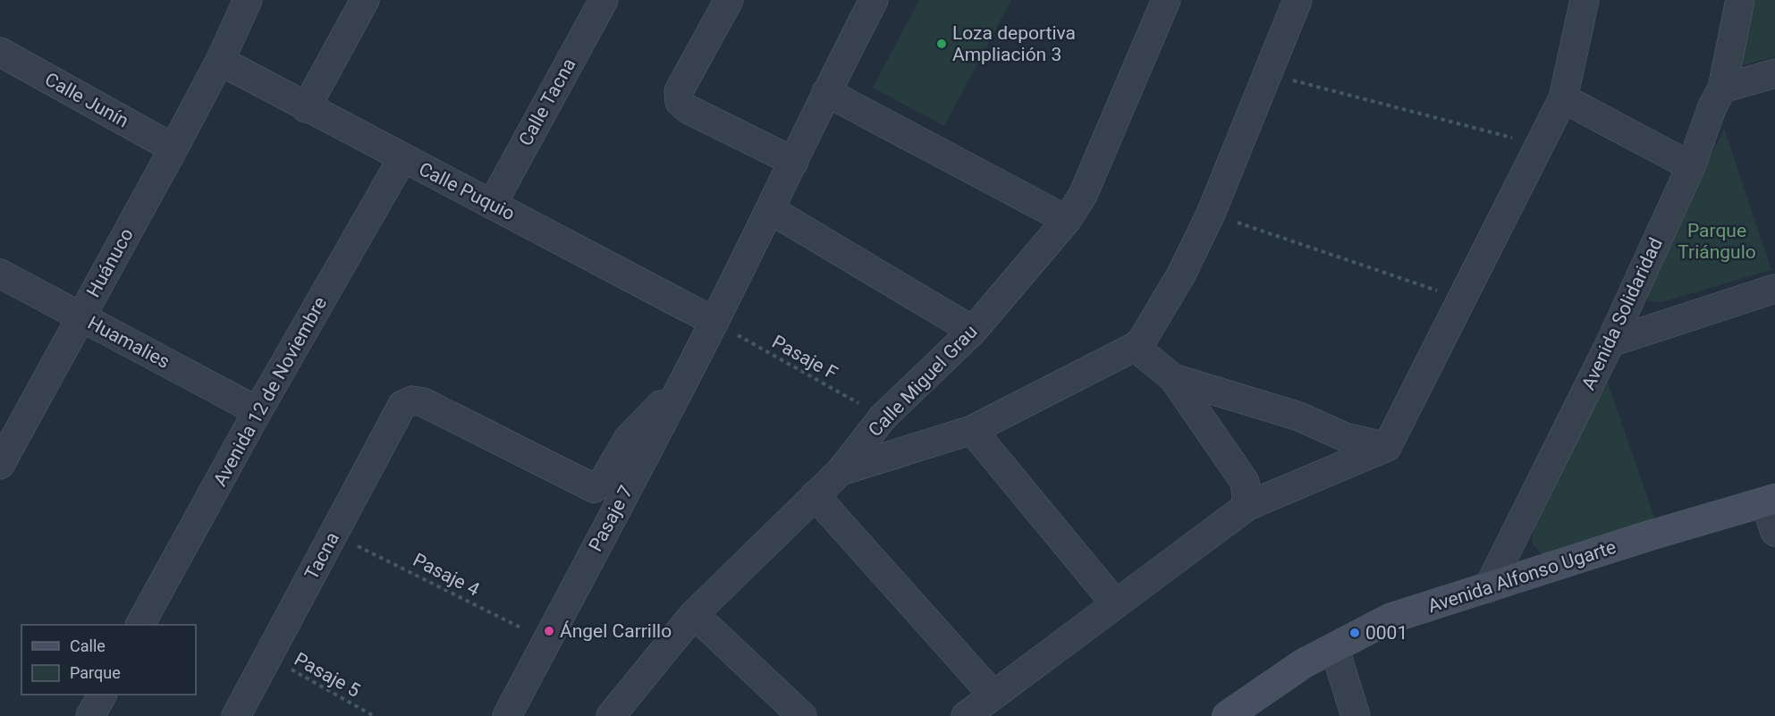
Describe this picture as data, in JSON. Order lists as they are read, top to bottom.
{
  "streets": {
    "street": [
      "Calle Junín",
      "Calle Tacna",
      "Calle Puquio",
      "Huánuco",
      "Avenida Solidaridad",
      "Huamalies",
      "Calle Miguel Grau",
      "Avenida 12 de Noviembre",
      "Pasaje 7",
      "Tacna",
      "Avenida Alfonso Ugarte"
    ],
    "path": ["Pasaje F", "Pasaje 4", "Pasaje 5"]
  },
  "crossings": [
    ["Calle Junín", "Huánuco"],
    ["Calle Tacna", "Calle Puquio"],
    ["Calle Puquio", "Huánuco"],
    ["Calle Puquio", "Pasaje F"],
    ["Calle Puquio", "Avenida 12 de Noviembre"],
    ["Calle Puquio", "Pasaje 7"],
    ["Huánuco", "Huamalies"],
    ["Avenida Solidaridad", "Avenida Alfonso Ugarte"],
    ["Huamalies", "Avenida 12 de Noviembre"],
    ["Pasaje F", "Calle Miguel Grau"],
    ["Pasaje F", "Pasaje 7"],
    ["Pasaje 7", "Tacna"],
    ["Pasaje 7", "Pasaje 4"],
    ["Tacna", "Pasaje 4"],
    ["Tacna", "Pasaje 5"]
  ],
  "parks": ["Parque Triángulo"],
  "places": ["Loza deportiva Ampliación 3", "Ángel Carrillo", "0001"],
  "legend": ["Calle", "Parque"]
}
